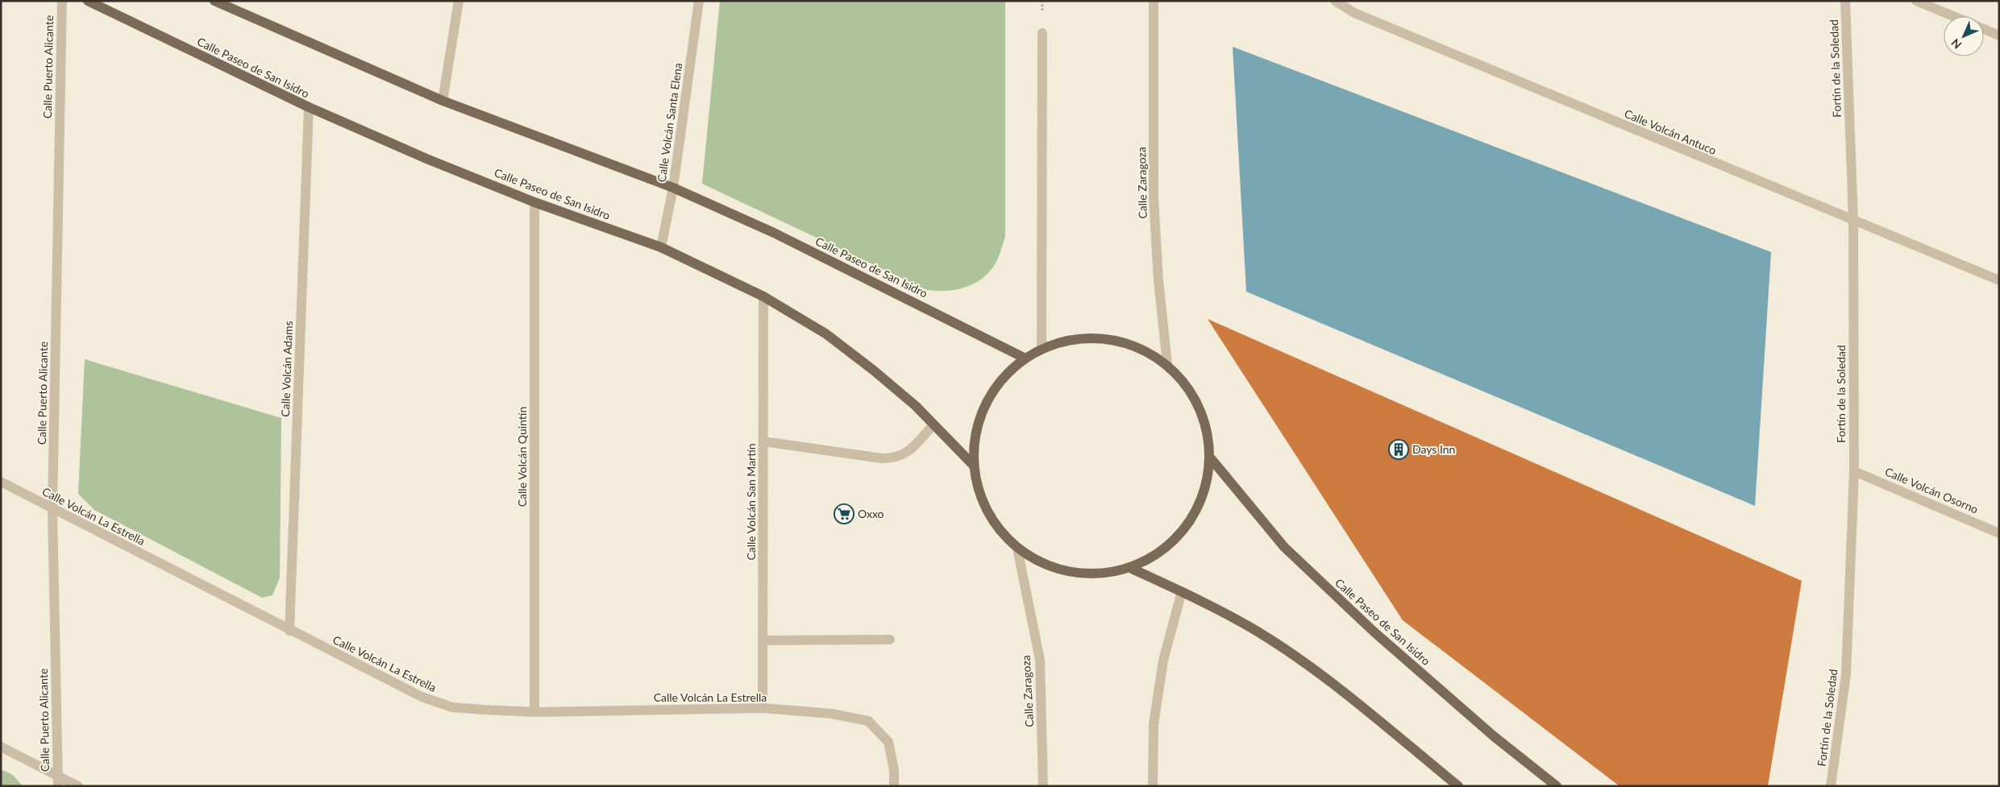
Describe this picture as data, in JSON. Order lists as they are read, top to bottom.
{
  "streets": {
    "main road": ["Calle Paseo de San Isidro"],
    "street": [
      "Calle Puerto Alicante",
      "Fortín de la Soledad",
      "Calle Volcán Santa Elena",
      "Calle Volcán Antuco",
      "Calle Zaragoza",
      "Calle Volcán Adams",
      "Calle Volcán Quintín",
      "Calle Volcán Osorno",
      "Calle Volcán San Martín",
      "Calle Volcán La Estrella"
    ]
  },
  "crossings": [
    ["Calle Puerto Alicante", "Calle Volcán La Estrella"],
    ["Calle Paseo de San Isidro", "Calle Volcán Santa Elena"],
    ["Calle Paseo de San Isidro", "Calle Volcán Adams"],
    ["Calle Paseo de San Isidro", "Calle Volcán Quintín"],
    ["Calle Paseo de San Isidro", "Calle Volcán San Martín"],
    ["Fortín de la Soledad", "Calle Volcán Antuco"],
    ["Fortín de la Soledad", "Calle Volcán Osorno"],
    ["Calle Volcán Adams", "Calle Volcán La Estrella"],
    ["Calle Volcán Quintín", "Calle Volcán La Estrella"],
    ["Calle Volcán San Martín", "Calle Volcán La Estrella"]
  ],
  "places": {
    "building": ["Days Inn"],
    "supermarket": ["Oxxo"]
  },
  "north": "bottom left"
}
